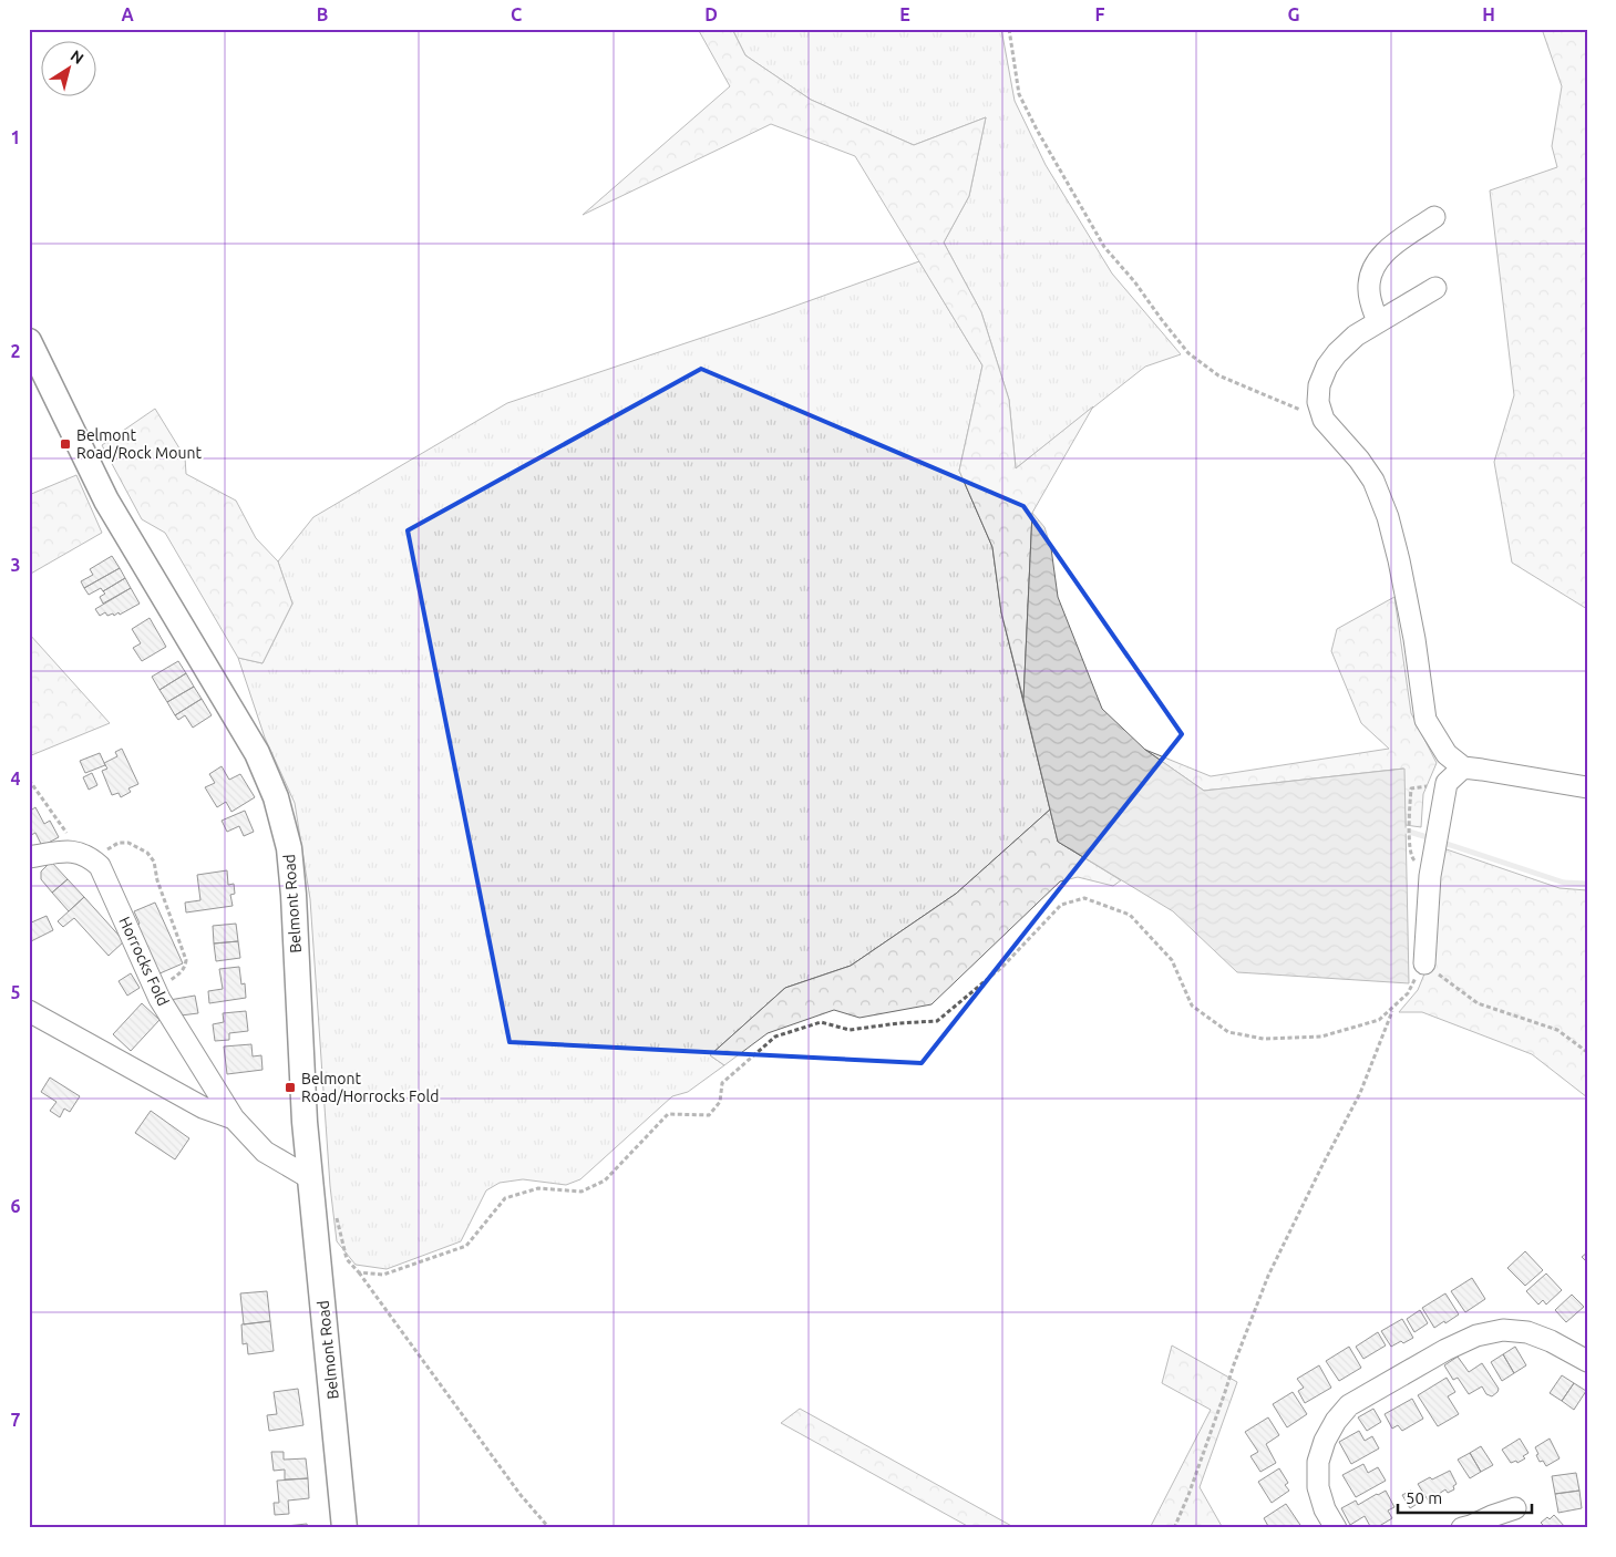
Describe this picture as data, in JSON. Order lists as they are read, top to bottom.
{
  "streets": {
    "main road": ["Belmont Road"],
    "street": ["Horrocks Fold"]
  },
  "crossings": [
    ["Belmont Road", "Horrocks Fold"]
  ],
  "places": {
    "transit": ["Belmont Road/Rock Mount", "Belmont Road/Horrocks Fold"]
  },
  "scale_bar": "50 m",
  "north": "top right",
  "grid": {
    "columns": [
      "A",
      "B",
      "C",
      "D",
      "E",
      "F",
      "G",
      "H"
    ],
    "rows": [
      "1",
      "2",
      "3",
      "4",
      "5",
      "6",
      "7"
    ]
  }
}
